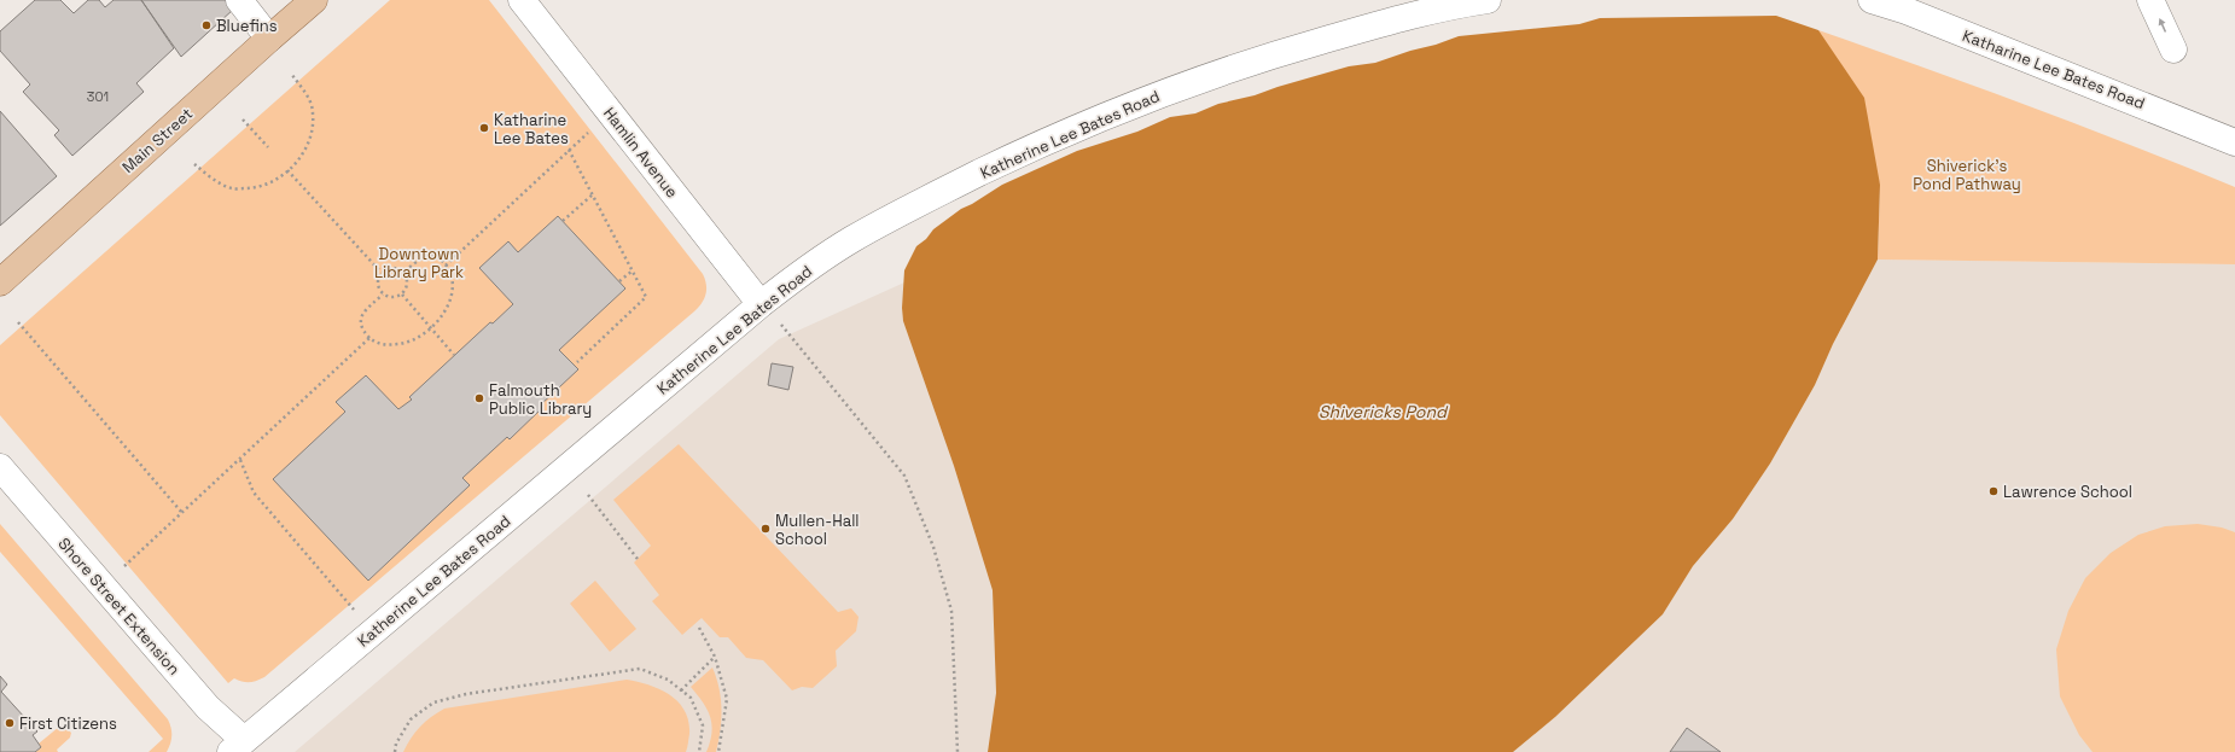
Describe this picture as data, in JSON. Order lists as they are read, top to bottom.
{
  "streets": {
    "main road": ["Main Street"],
    "street": [
      "Katharine Lee Bates Road",
      "Katherine Lee Bates Road",
      "Hamlin Avenue",
      "Shore Street Extension"
    ]
  },
  "crossings": [
    ["Katherine Lee Bates Road", "Hamlin Avenue"],
    ["Katherine Lee Bates Road", "Shore Street Extension"]
  ],
  "water": ["Shivericks Pond"],
  "parks": ["Shiverick's Pond Pathway", "Downtown Library Park"],
  "places": [
    "Bluefins",
    "Katharine Lee Bates",
    "Falmouth Public Library",
    "Lawrence School",
    "Mullen-Hall School",
    "First Citizens"
  ],
  "house_numbers": ["301"]
}
